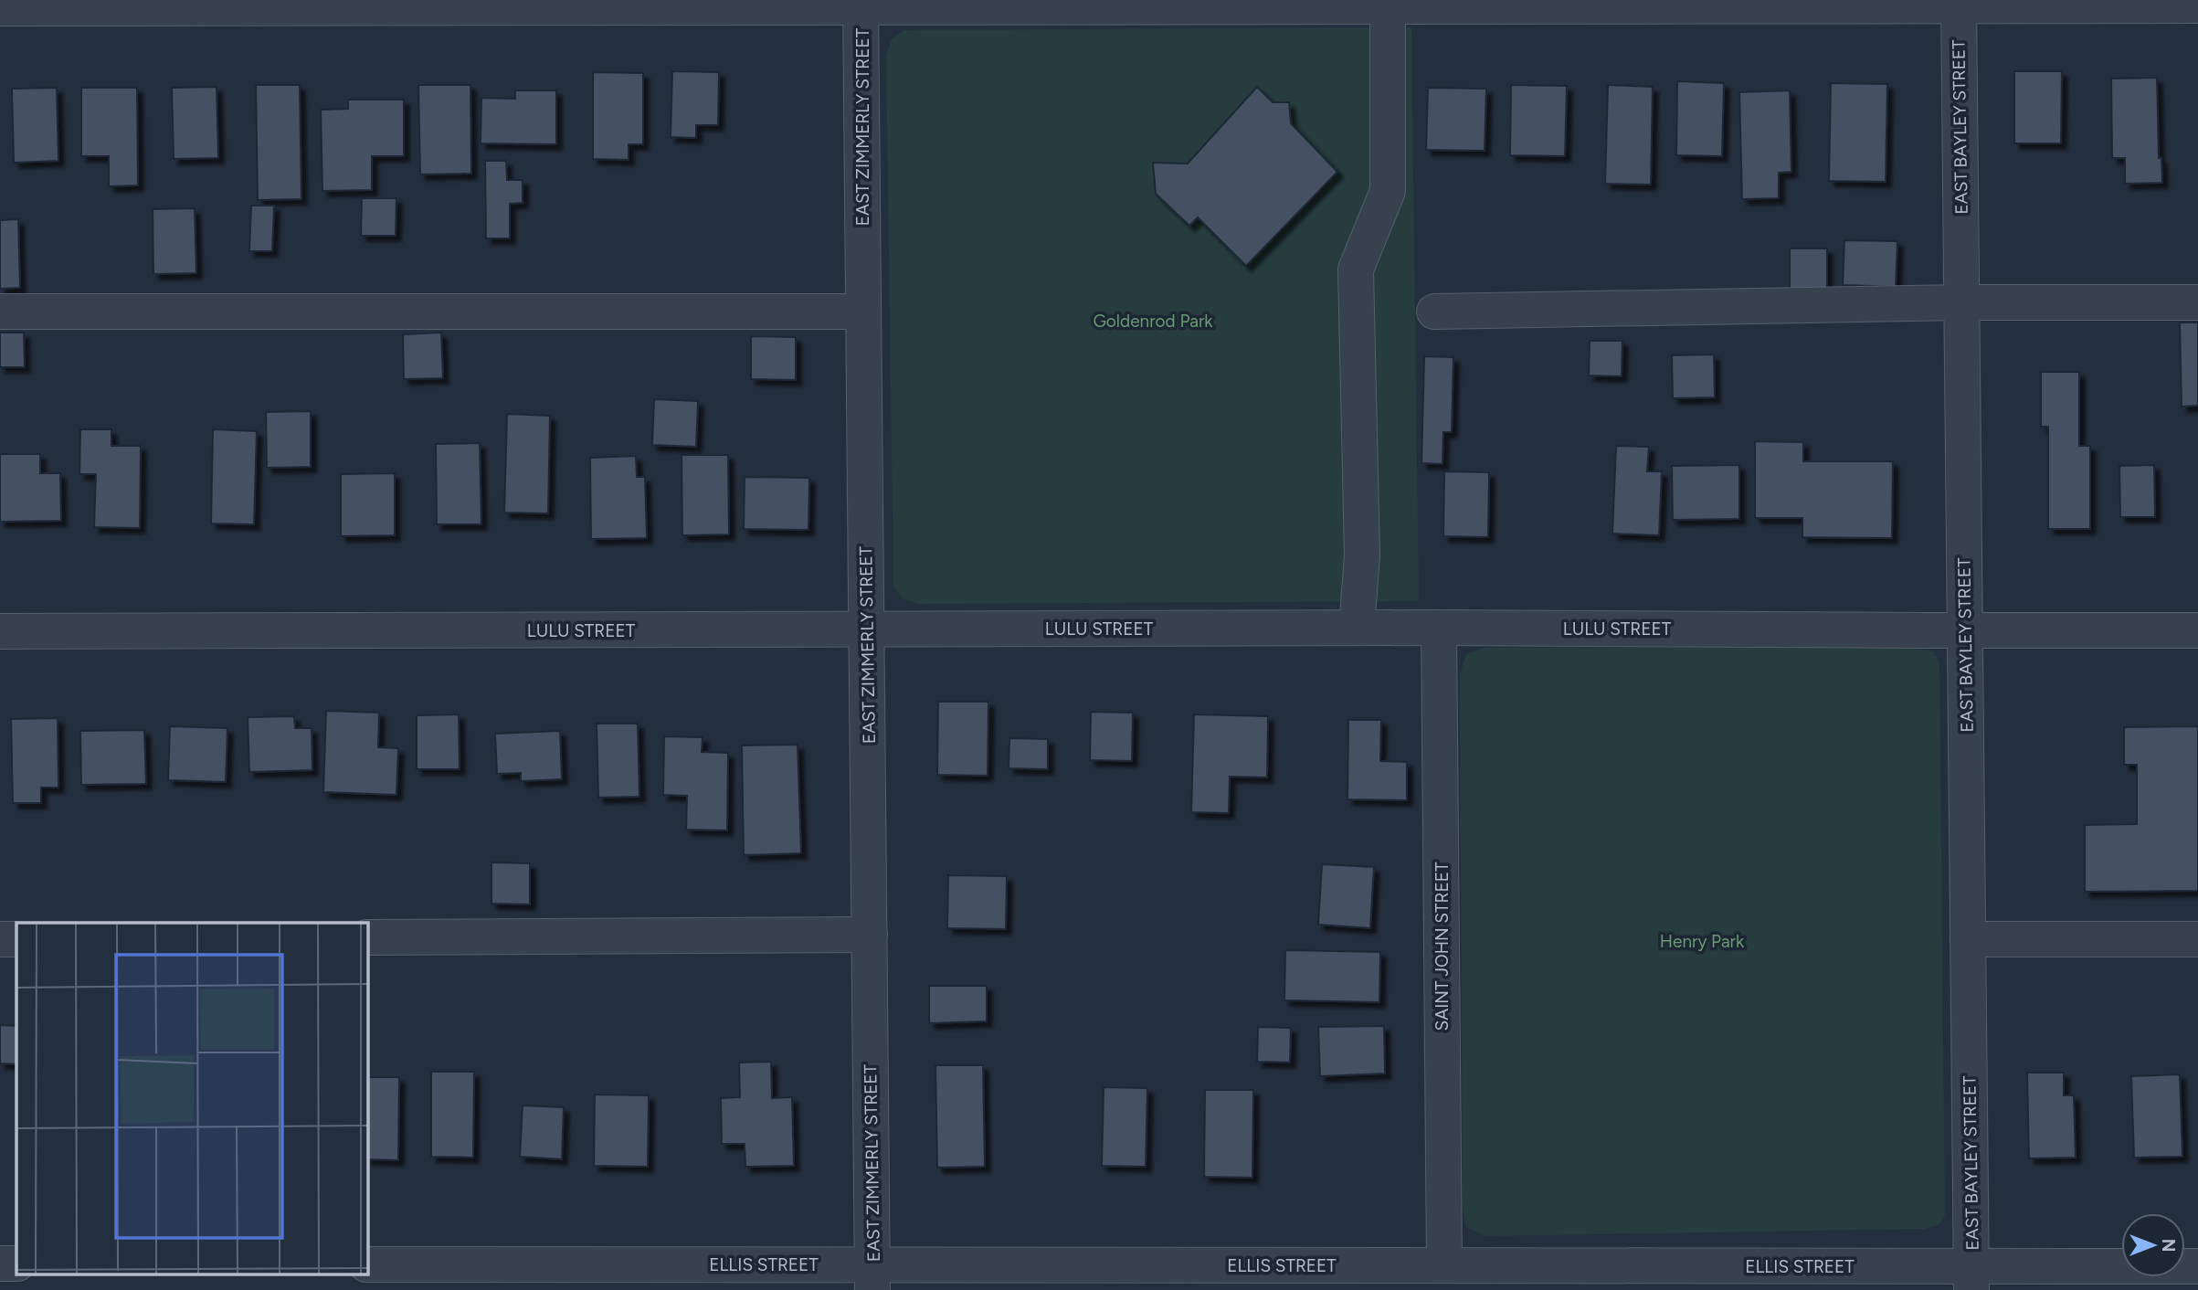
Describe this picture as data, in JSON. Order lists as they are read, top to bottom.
{
  "streets": {
    "street": [
      "EAST ZIMMERLY STREET",
      "EAST BAYLEY STREET",
      "LULU STREET",
      "SAINT JOHN STREET",
      "ELLIS STREET"
    ]
  },
  "crossings": [
    ["EAST ZIMMERLY STREET", "LULU STREET"],
    ["EAST ZIMMERLY STREET", "ELLIS STREET"],
    ["EAST BAYLEY STREET", "LULU STREET"],
    ["EAST BAYLEY STREET", "ELLIS STREET"],
    ["LULU STREET", "SAINT JOHN STREET"],
    ["SAINT JOHN STREET", "ELLIS STREET"]
  ],
  "parks": ["Goldenrod Park", "Henry Park"],
  "north": "right"
}
